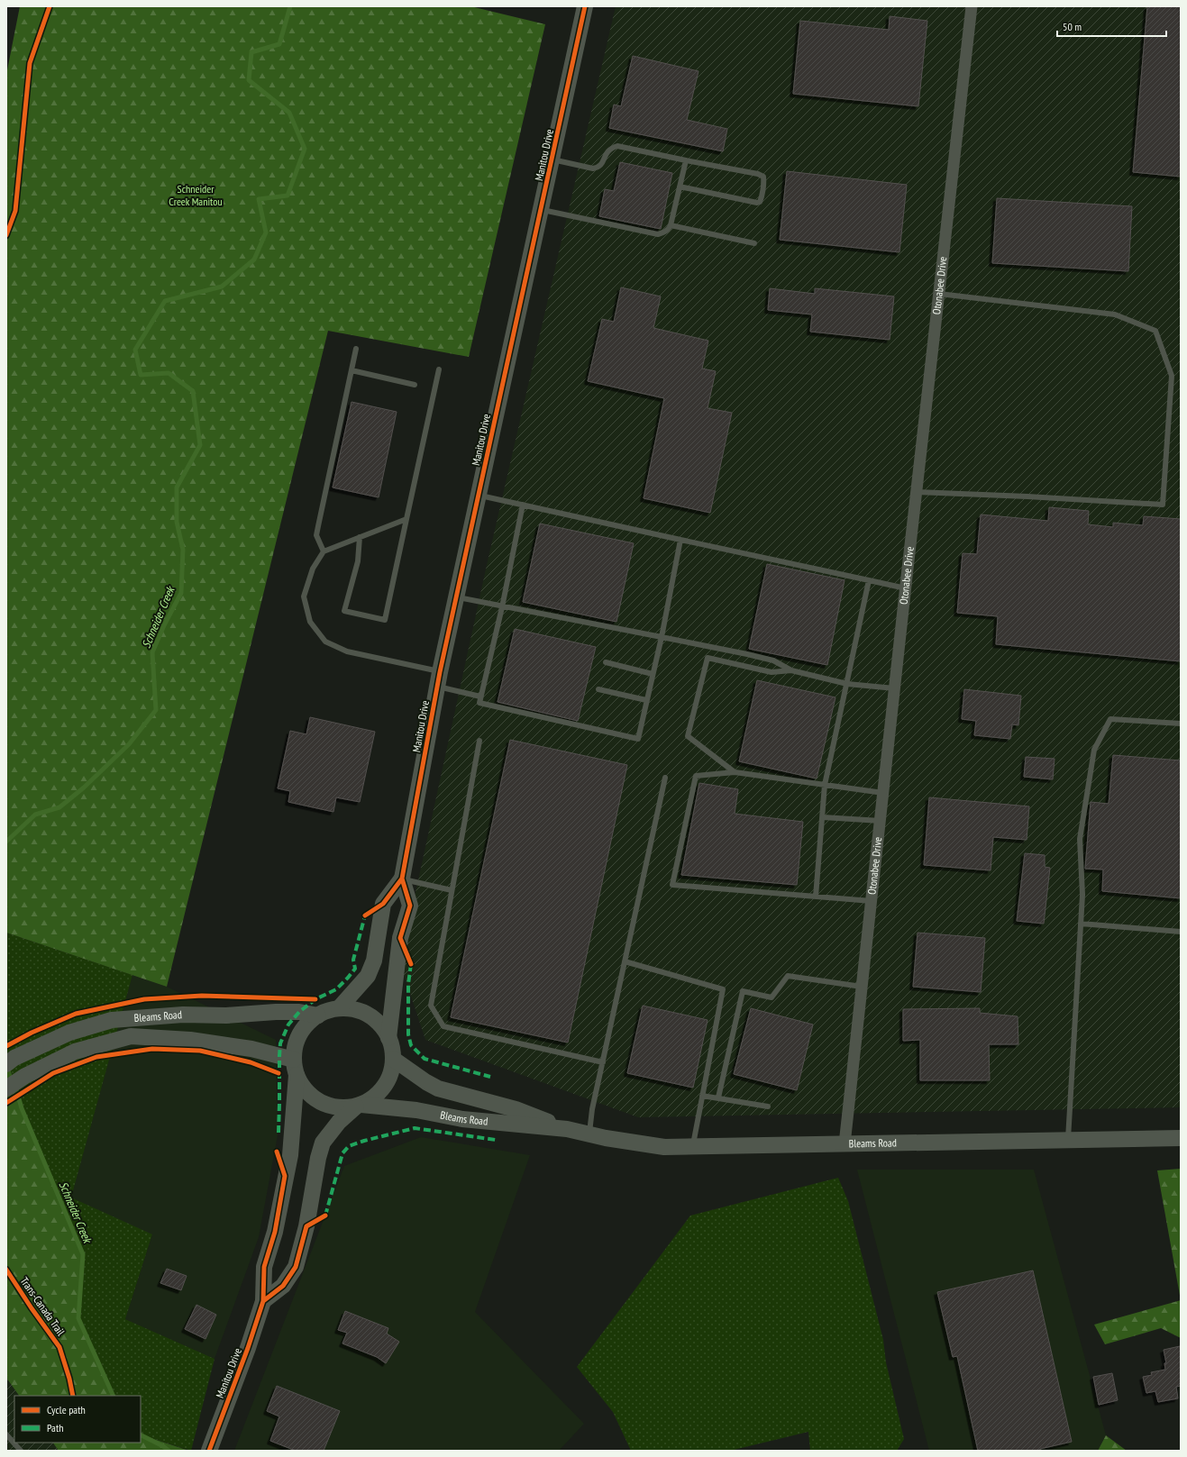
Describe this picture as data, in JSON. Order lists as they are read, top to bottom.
{
  "streets": {
    "main road": ["Manitou Drive", "Bleams Road"],
    "street": ["Otonabee Drive"],
    "cycle path": ["Trans-Canada Trail"]
  },
  "crossings": [
    ["Manitou Drive", "Bleams Road"],
    ["Otonabee Drive", "Bleams Road"]
  ],
  "water": ["Schneider Creek"],
  "parks": ["Schneider Creek Manitou"],
  "legend": ["Cycle path", "Path"],
  "scale_bar": "50 m"
}
